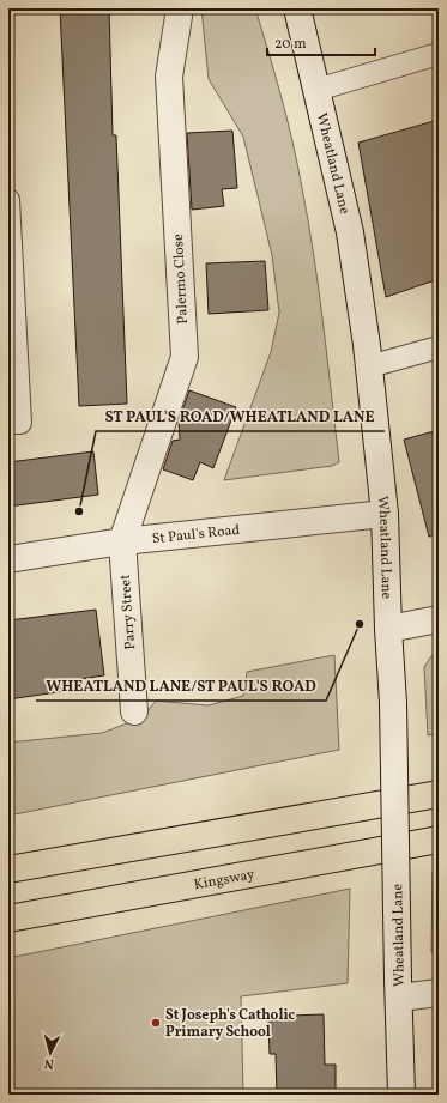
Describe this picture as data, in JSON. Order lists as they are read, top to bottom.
{
  "streets": {
    "highway": ["Kingsway"],
    "street": [
      "Wheatland Lane",
      "Palermo Close",
      "St Paul's Road",
      "Parry Street"
    ]
  },
  "crossings": [
    ["Wheatland Lane", "St Paul's Road"],
    ["Palermo Close", "St Paul's Road"],
    ["Palermo Close", "Parry Street"],
    ["St Paul's Road", "Parry Street"]
  ],
  "places": ["ST PAUL'S ROAD/WHEATLAND LANE", "WHEATLAND LANE/ST PAUL'S ROAD", "St Joseph's Catholic Primary School"],
  "scale_bar": "20 m",
  "north": "bottom"
}
